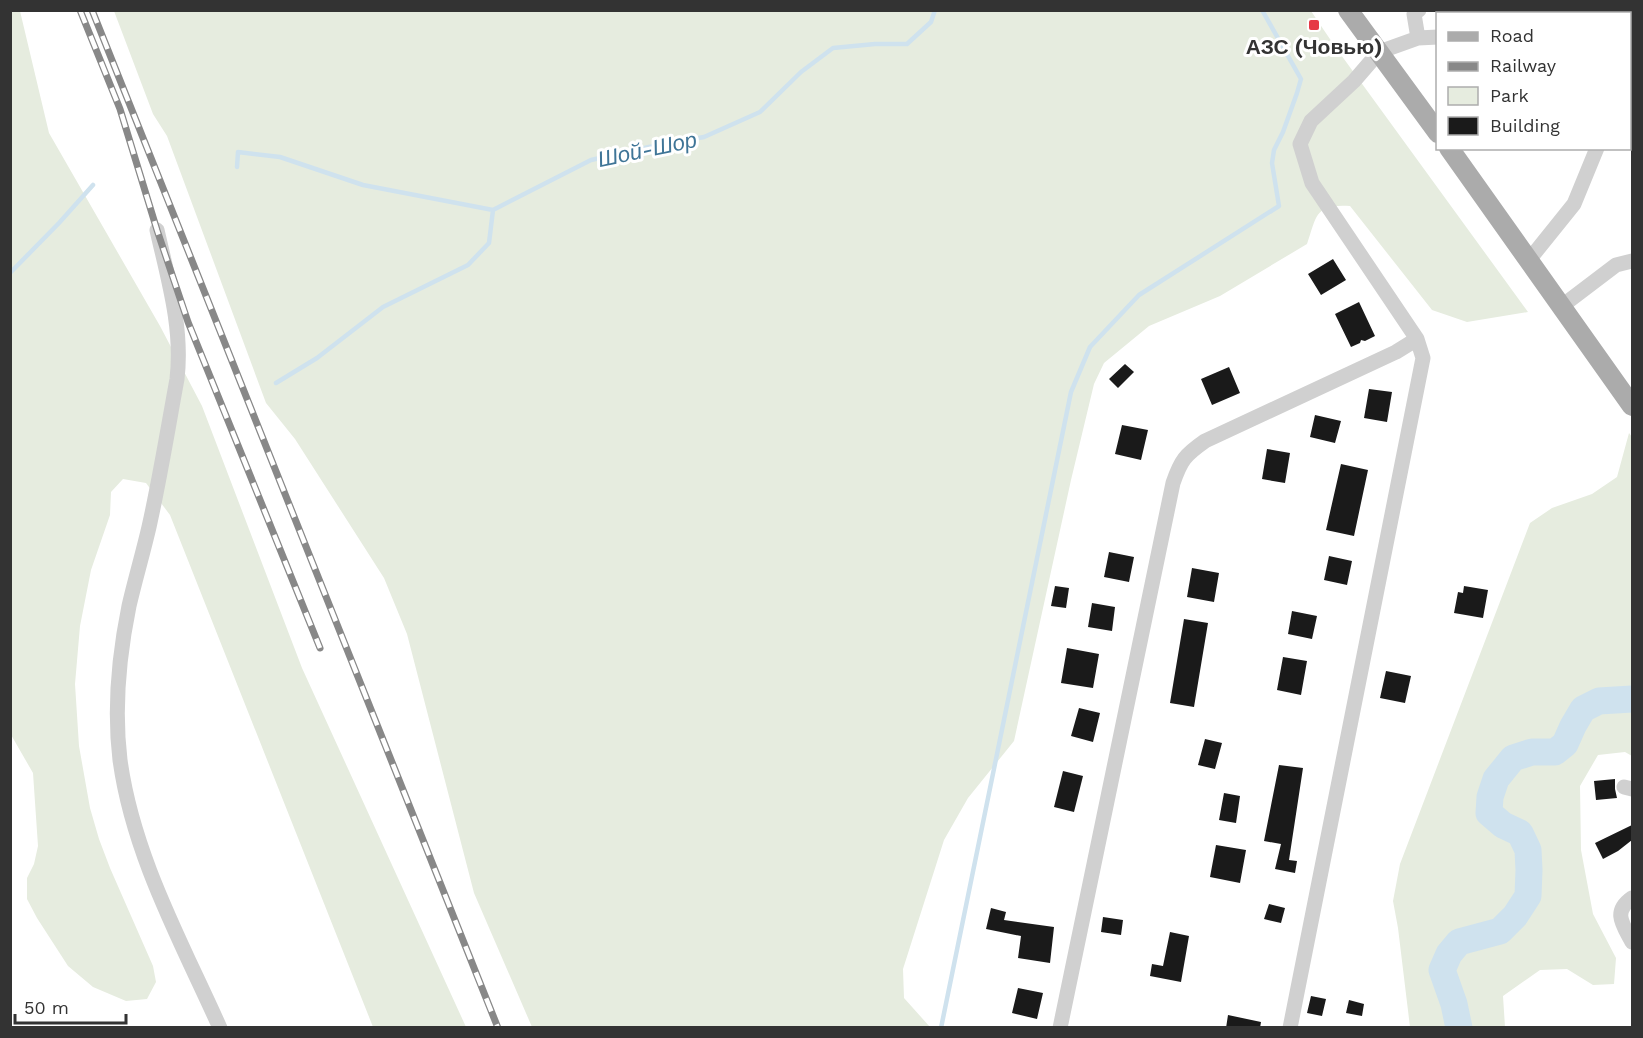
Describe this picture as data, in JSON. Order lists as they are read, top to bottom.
{
  "water": ["Шой-Шор"],
  "places": {
    "transit": ["АЗС (Човью)"]
  },
  "legend": [
    "Road",
    "Railway",
    "Park",
    "Building"
  ],
  "scale_bar": "50 m"
}
